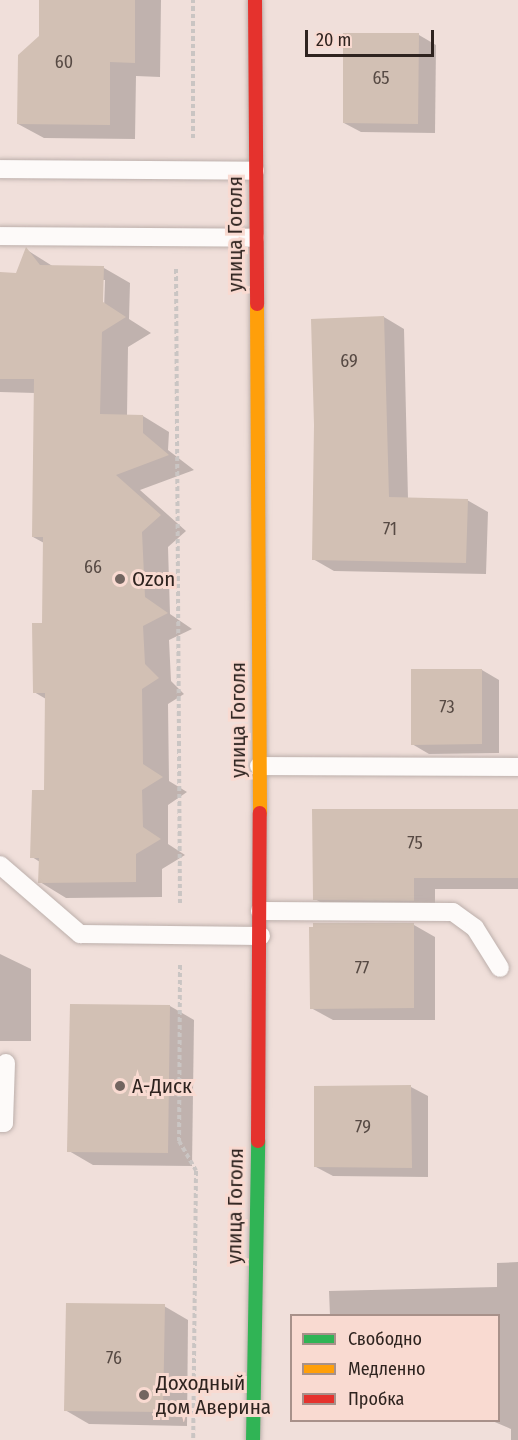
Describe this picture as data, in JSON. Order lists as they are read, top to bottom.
{
  "streets": {
    "street": ["улица Гоголя"]
  },
  "places": ["Ozon", "А-Диск", "Доходный дом Аверина"],
  "house_numbers": [
    "60",
    "65",
    "69",
    "71",
    "66",
    "73",
    "75",
    "77",
    "79",
    "76"
  ],
  "legend": ["Свободно", "Медленно", "Пробка"],
  "scale_bar": "20 m"
}
